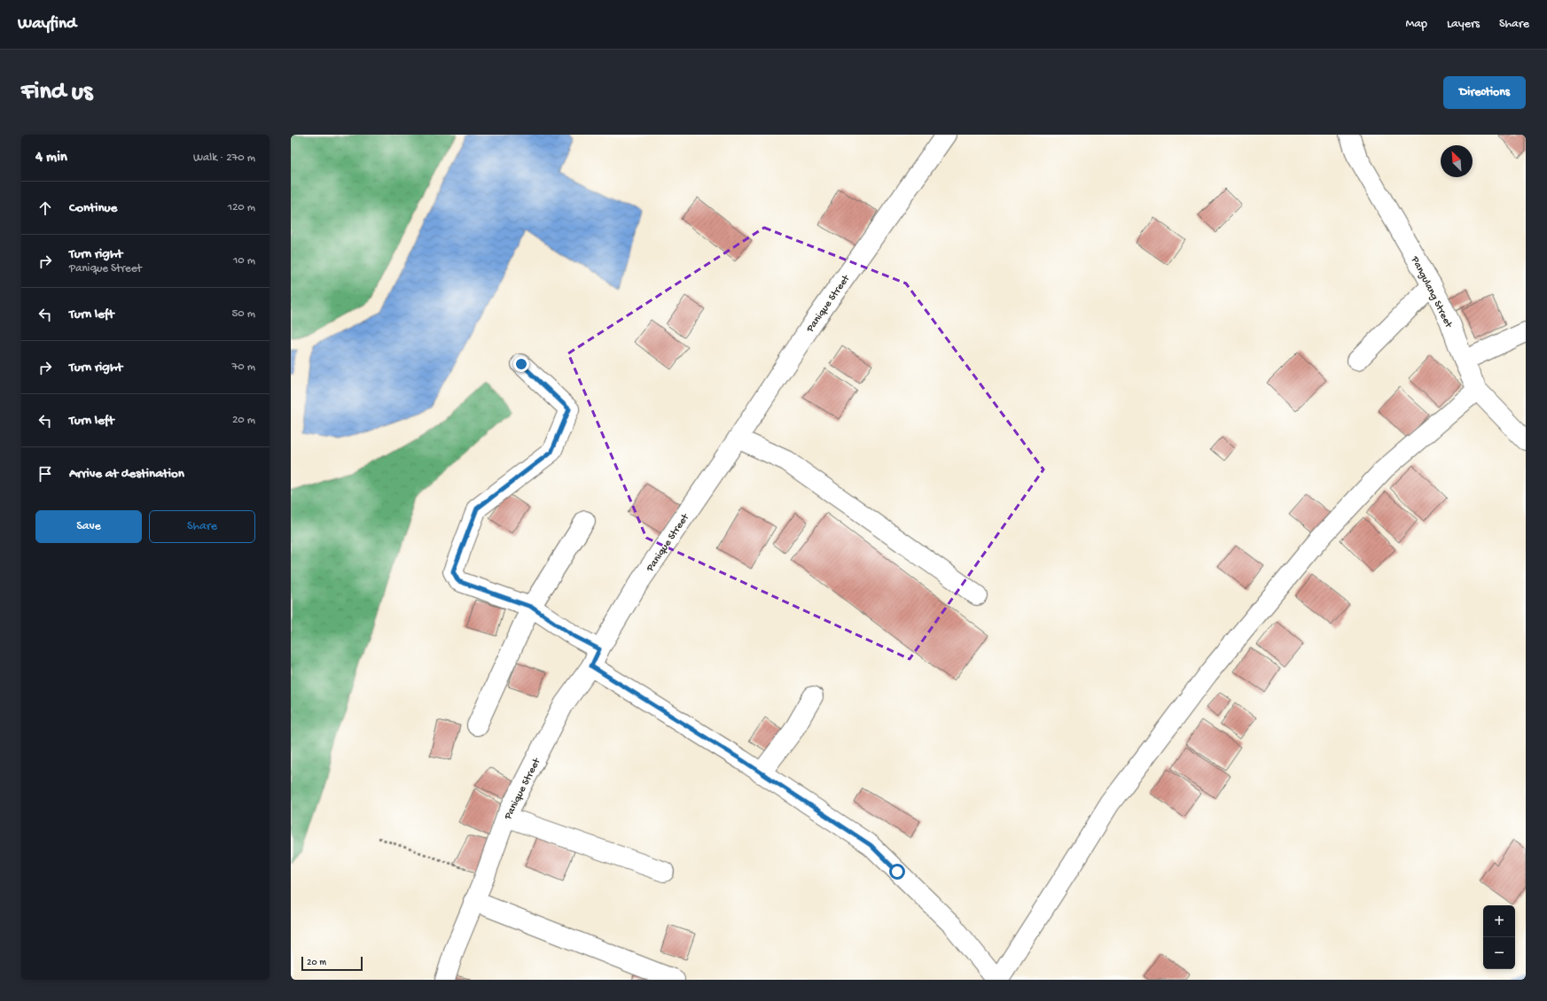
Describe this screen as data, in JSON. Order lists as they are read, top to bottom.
{
  "streets": {
    "street": ["Pangulang Street", "Panique Street"]
  },
  "scale_bar": "20 m",
  "north": "top left",
  "page": {
    "header": "Wayfind",
    "nav": ["Map", "Layers", "Share"],
    "buttons": [
      "Directions",
      ["Save", "Share"]
    ],
    "title": "Find us",
    "heading": ["4 min", "Walk · 270 m"],
    "list": [
      ["Continue", "120 m"],
      ["Turn right", "Panique Street", "10 m"],
      ["Turn left", "50 m"],
      ["Turn right", "70 m"],
      ["Turn left", "20 m"],
      "Arrive at destination"
    ],
    "map_buttons": ["+", "−"],
    "scale": "20 m"
  }
}
